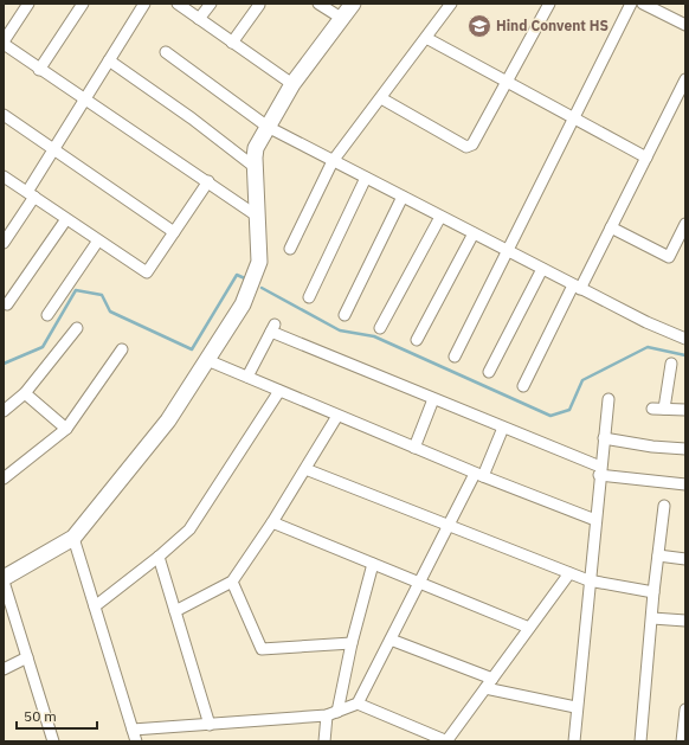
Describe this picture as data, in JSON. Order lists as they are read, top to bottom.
{
  "places": {
    "school or university": ["Hind Convent HS"]
  },
  "scale_bar": "50 m"
}
